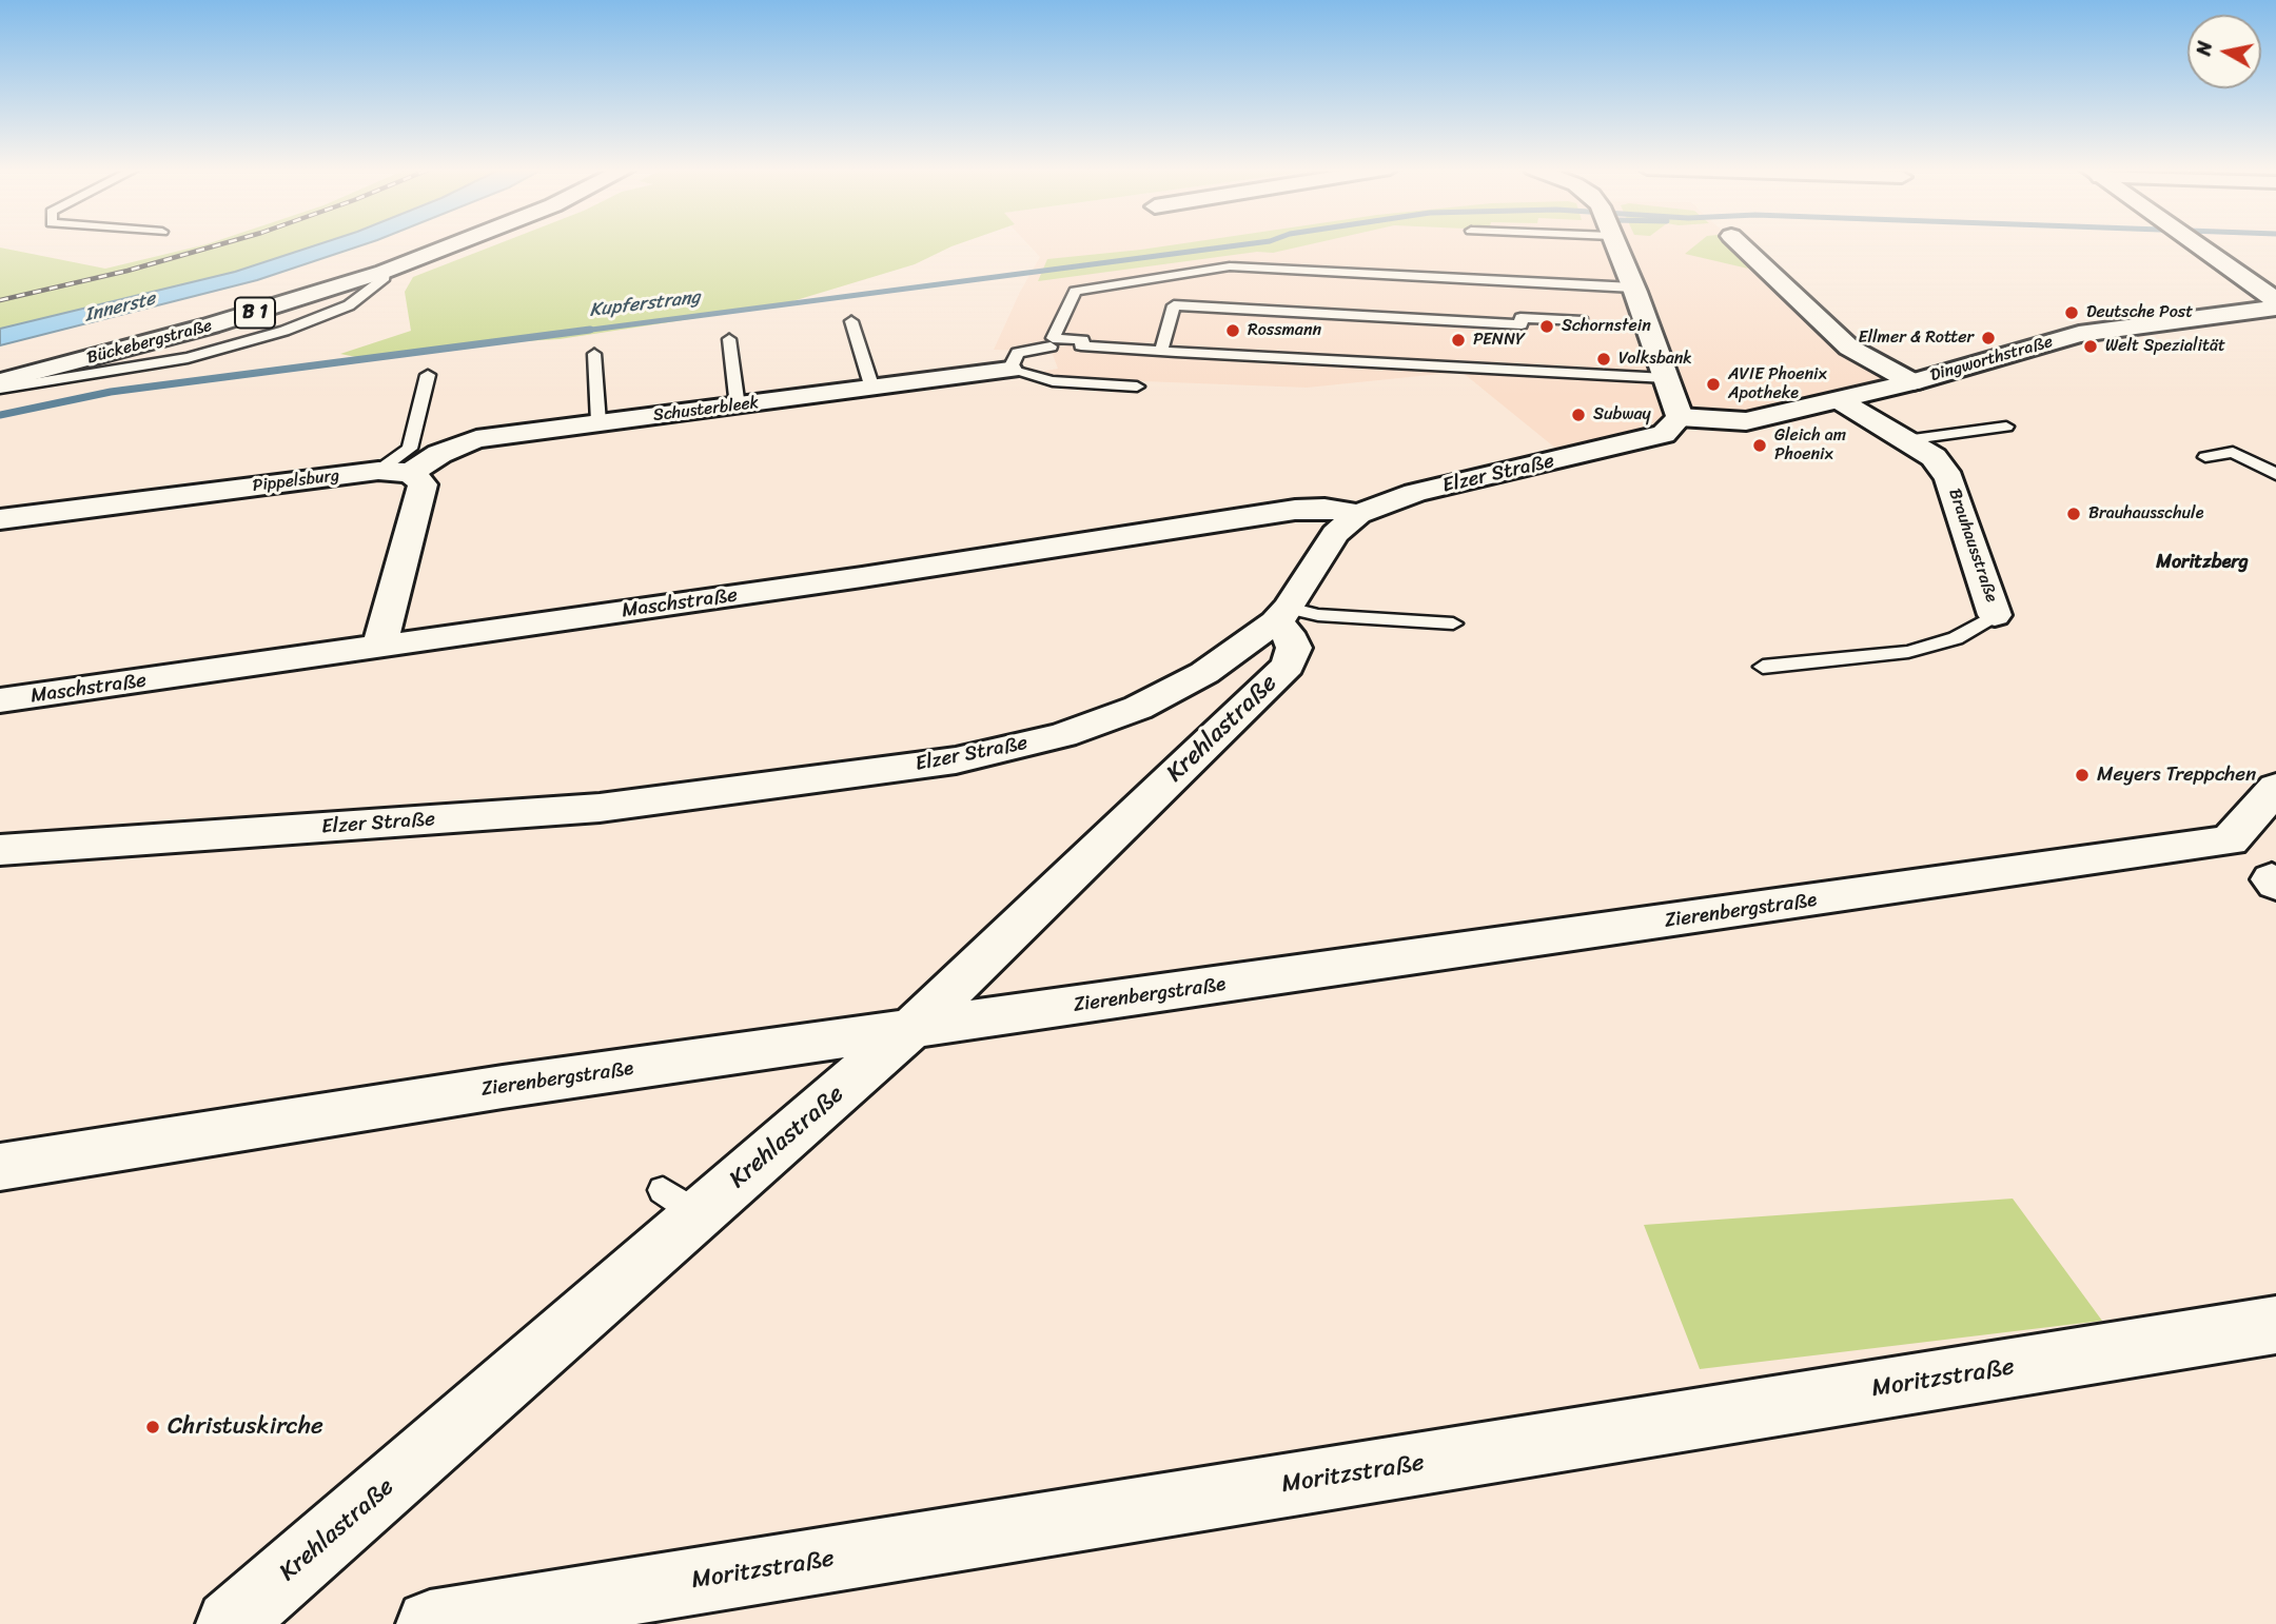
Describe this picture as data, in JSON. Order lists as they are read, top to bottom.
{
  "streets": {
    "main road": [
      "B 1",
      "Bückebergstraße",
      "Dingworthstraße",
      "Schusterbleek",
      "Elzer Straße",
      "Pippelsburg",
      "Brauhausstraße",
      "Maschstraße",
      "Krehlastraße",
      "Zierenbergstraße",
      "Moritzstraße"
    ]
  },
  "crossings": [
    ["Dingworthstraße", "Brauhausstraße"],
    ["Schusterbleek", "Pippelsburg"],
    ["Elzer Straße", "Maschstraße"],
    ["Elzer Straße", "Krehlastraße"],
    ["Krehlastraße", "Zierenbergstraße"]
  ],
  "districts": ["Moritzberg"],
  "water": ["Kupferstrang", "Innerste"],
  "places": [
    "Deutsche Post",
    "Schornstein",
    "Rossmann",
    "Ellmer & Rotter",
    "PENNY",
    "Welt Spezialität",
    "Volksbank",
    "AVIE Phoenix Apotheke",
    "Subway",
    "Gleich am Phoenix",
    "Brauhausschule",
    "Meyers Treppchen",
    "Christuskirche"
  ],
  "north": "left"
}
